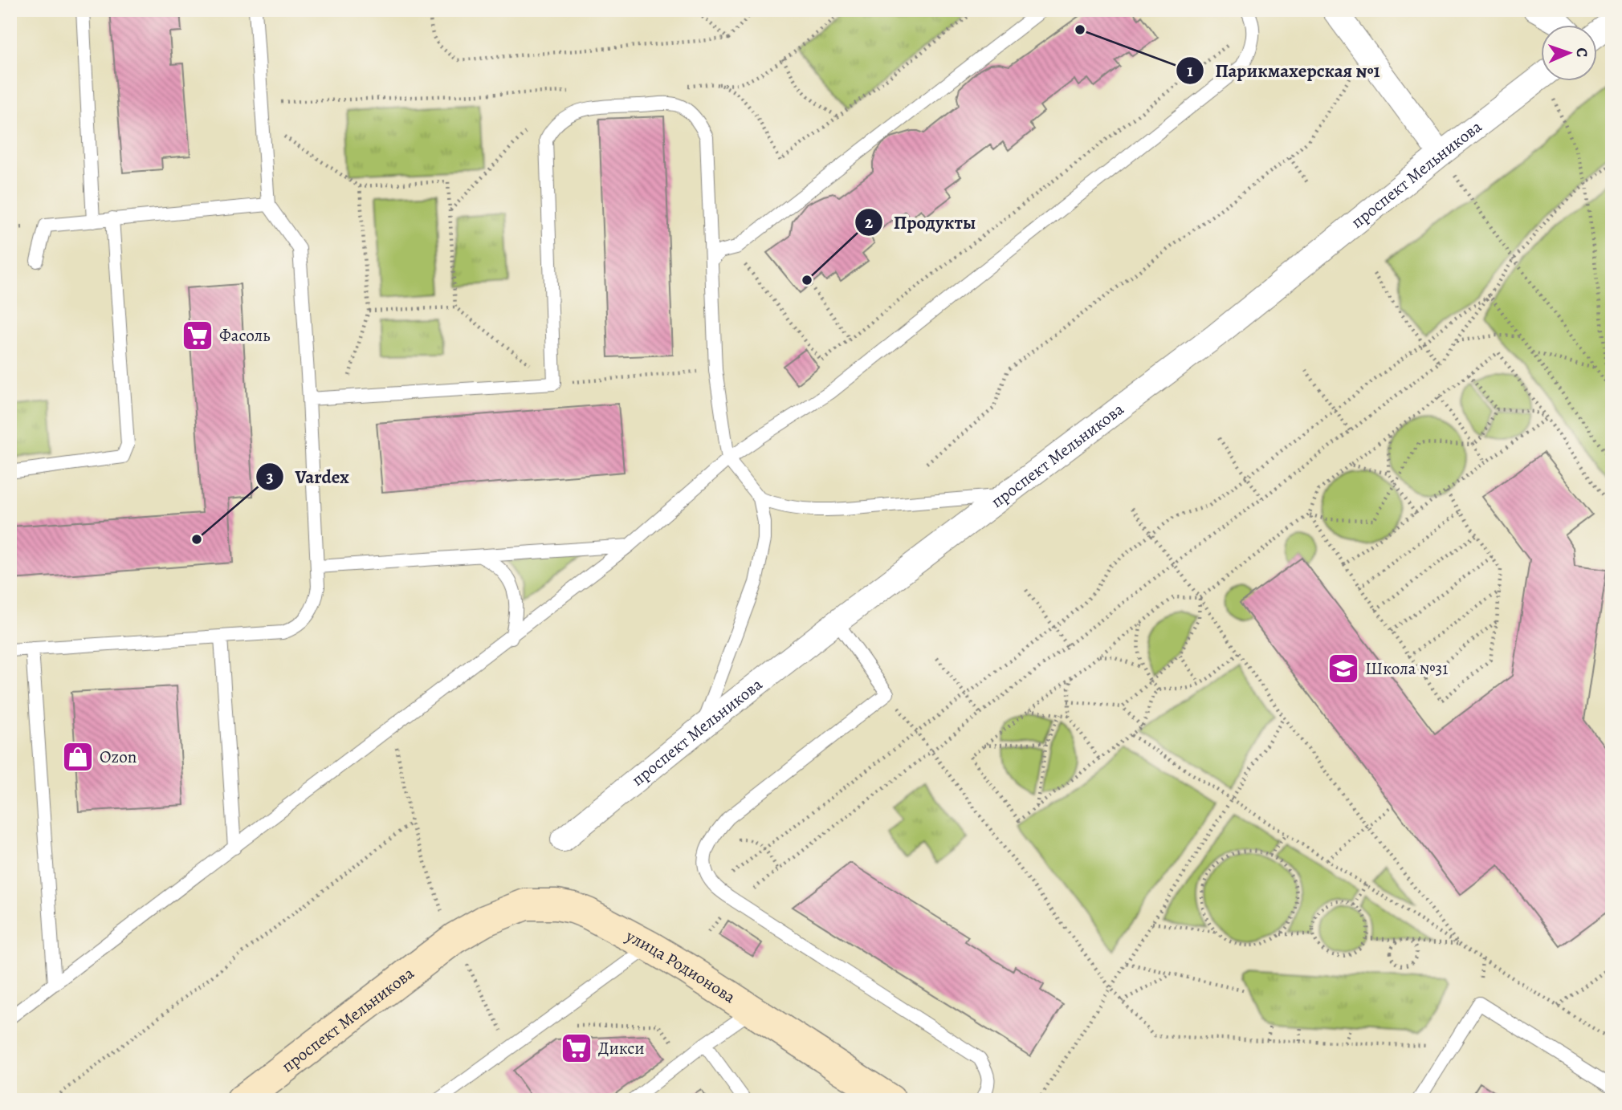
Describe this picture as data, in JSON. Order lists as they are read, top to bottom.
{
  "streets": {
    "street": ["проспект Мельникова", "улица Родионова"]
  },
  "crossings": [
    ["проспект Мельникова", "улица Родионова"]
  ],
  "places": {
    "other": ["Парикмахерская №1", "Продукты", "Vardex"],
    "supermarket": ["Фасоль", "Дикси"],
    "school or university": ["Школа №31"],
    "shop": ["Ozon"]
  },
  "north": "right"
}
